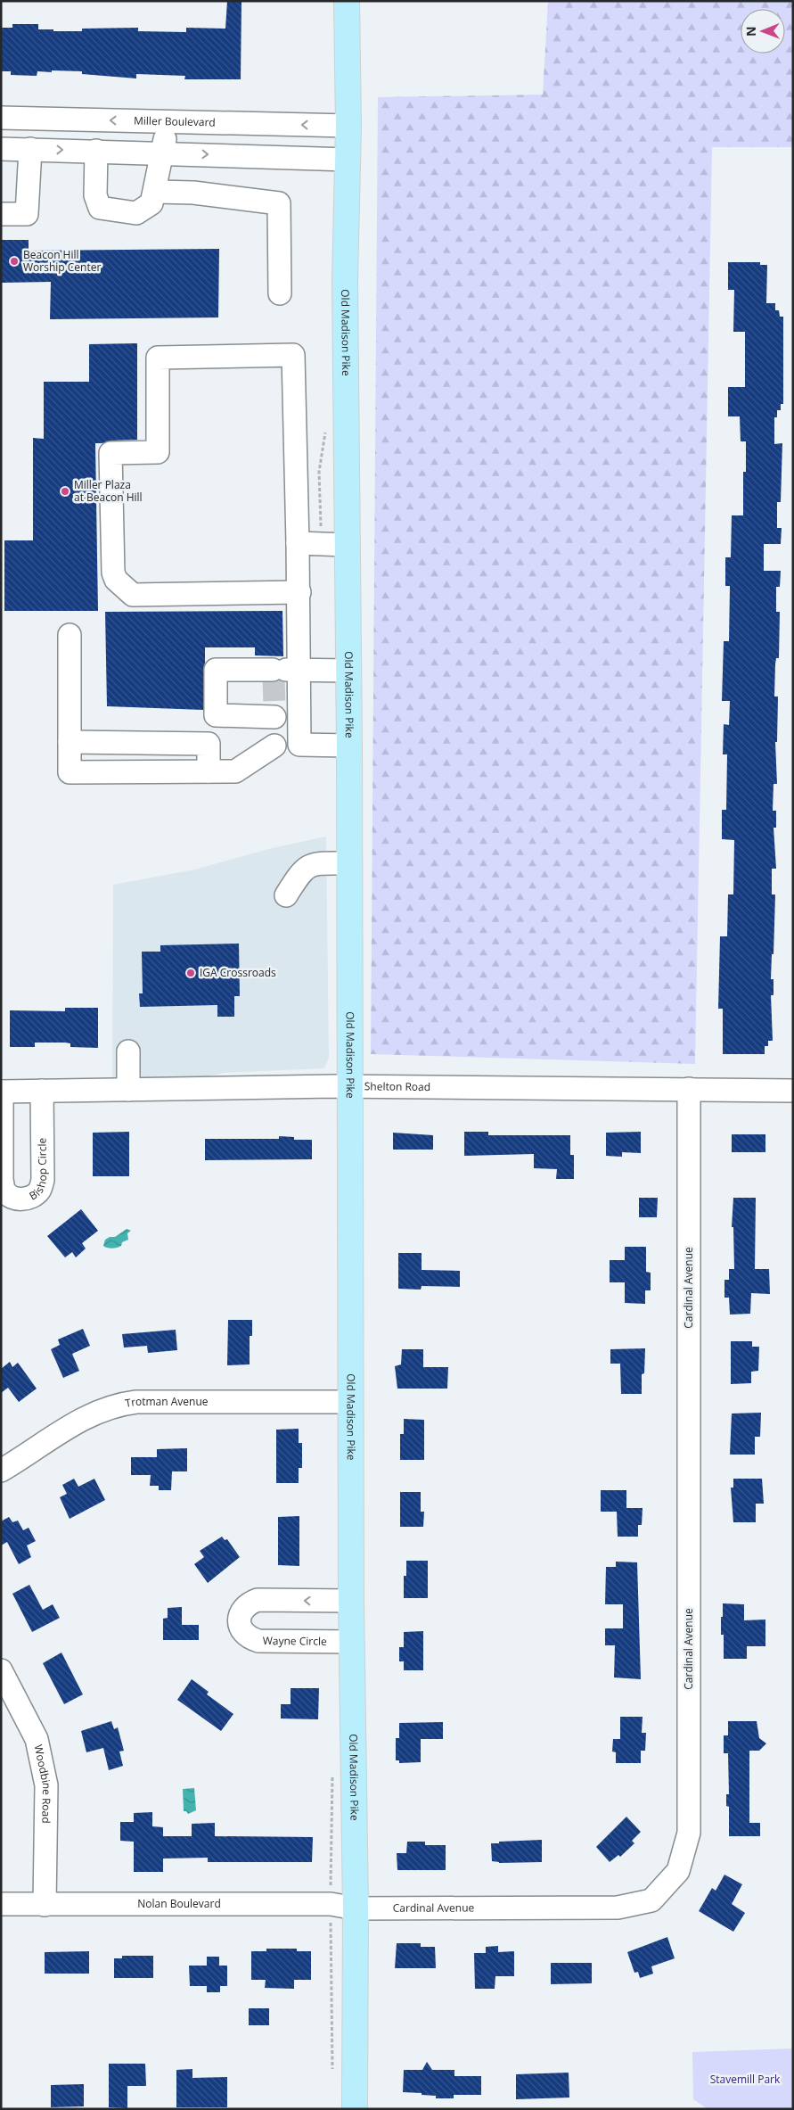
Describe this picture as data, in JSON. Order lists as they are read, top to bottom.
{
  "streets": {
    "main road": ["Old Madison Pike"],
    "street": [
      "Miller Boulevard",
      "Shelton Road",
      "Bishop Circle",
      "Cardinal Avenue",
      "Trotman Avenue",
      "Wayne Circle",
      "Woodbine Road",
      "Nolan Boulevard"
    ]
  },
  "crossings": [
    ["Miller Boulevard", "Old Madison Pike"],
    ["Old Madison Pike", "Shelton Road"],
    ["Old Madison Pike", "Cardinal Avenue"],
    ["Old Madison Pike", "Trotman Avenue"],
    ["Old Madison Pike", "Wayne Circle"],
    ["Old Madison Pike", "Nolan Boulevard"],
    ["Shelton Road", "Bishop Circle"],
    ["Shelton Road", "Cardinal Avenue"],
    ["Cardinal Avenue", "Nolan Boulevard"],
    ["Woodbine Road", "Nolan Boulevard"]
  ],
  "parks": ["Stavemill Park"],
  "places": ["Beacon Hill Worship Center", "Miller Plaza at Beacon Hill", "IGA Crossroads"],
  "north": "left"
}
